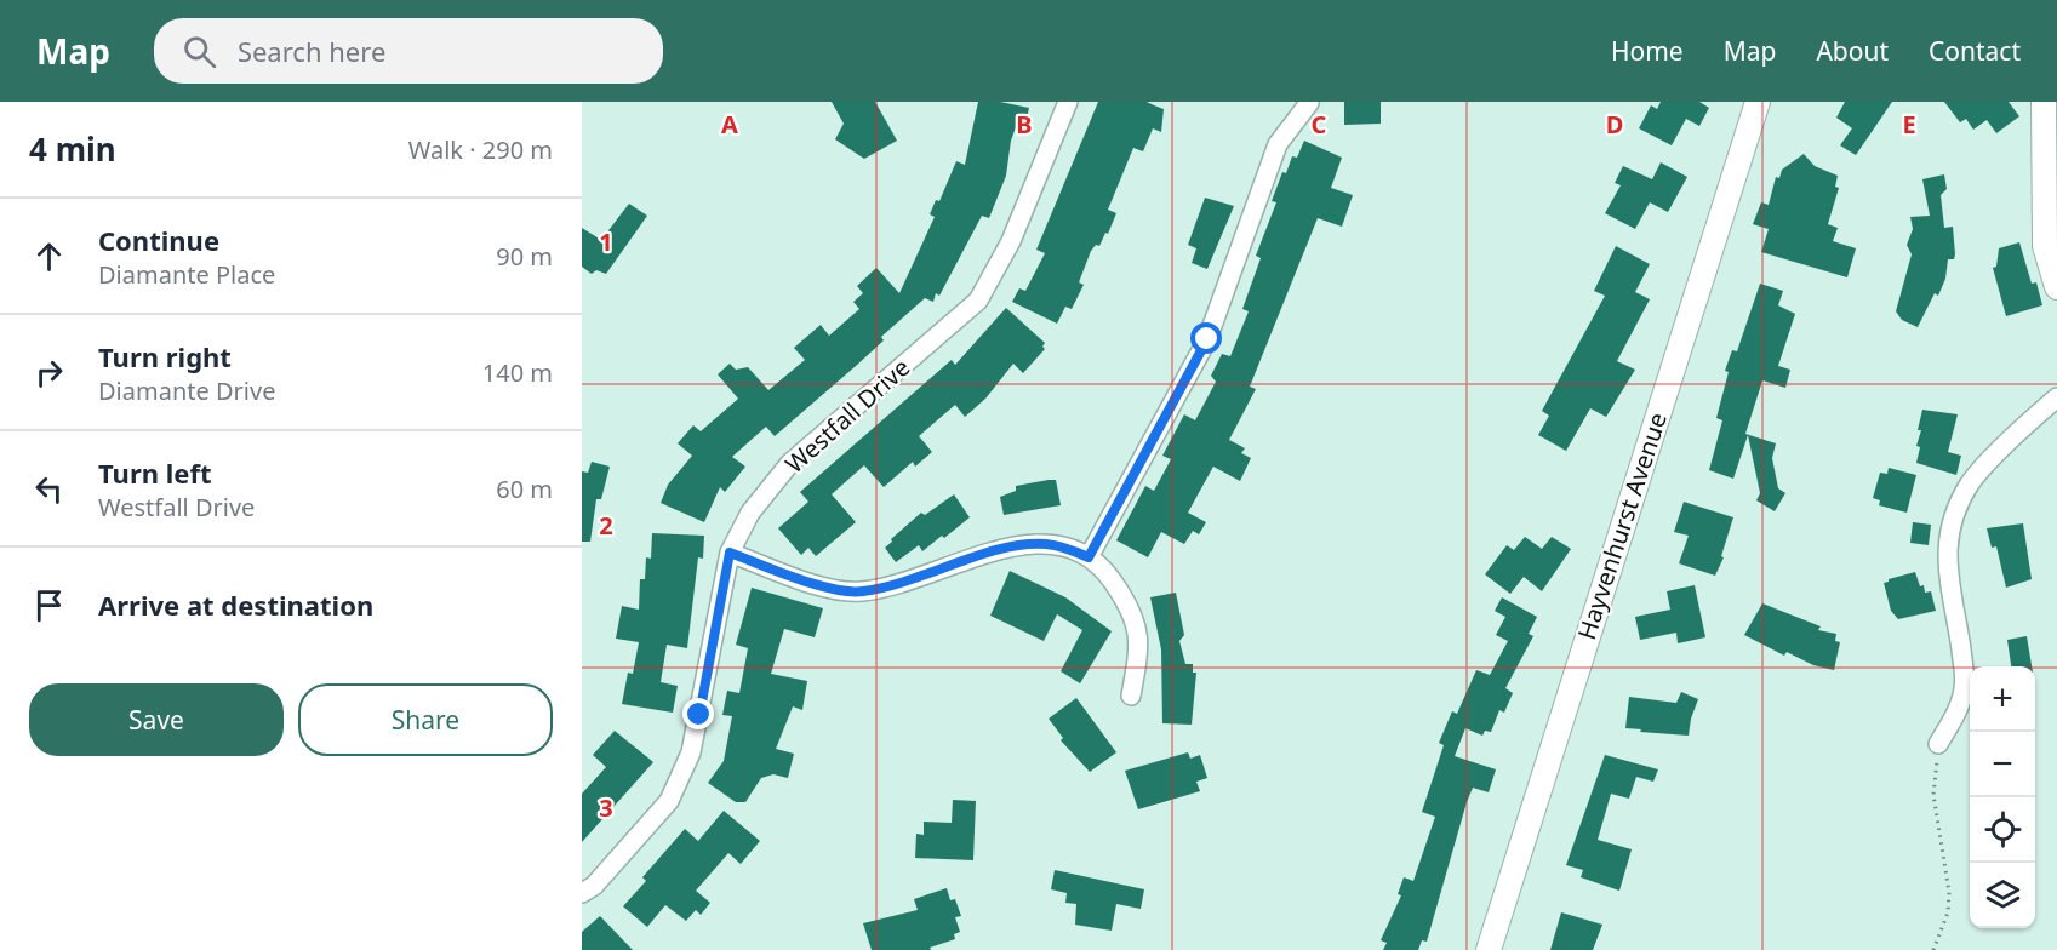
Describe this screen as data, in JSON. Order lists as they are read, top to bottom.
{
  "streets": {
    "main road": ["Hayvenhurst Avenue"],
    "street": ["Westfall Drive"]
  },
  "page": {
    "header": "Map",
    "search": "Search here",
    "nav": [
      "Home",
      "Map",
      "About",
      "Contact"
    ],
    "heading": ["4 min", "Walk · 290 m"],
    "list": [
      ["Continue", "Diamante Place", "90 m"],
      ["Turn right", "Diamante Drive", "140 m"],
      ["Turn left", "Westfall Drive", "60 m"],
      "Arrive at destination"
    ],
    "buttons": ["Save", "Share"],
    "map_buttons": ["+", "−"]
  },
  "grid": {
    "columns": [
      "A",
      "B",
      "C",
      "D",
      "E"
    ],
    "rows": ["1", "2", "3"]
  }
}
